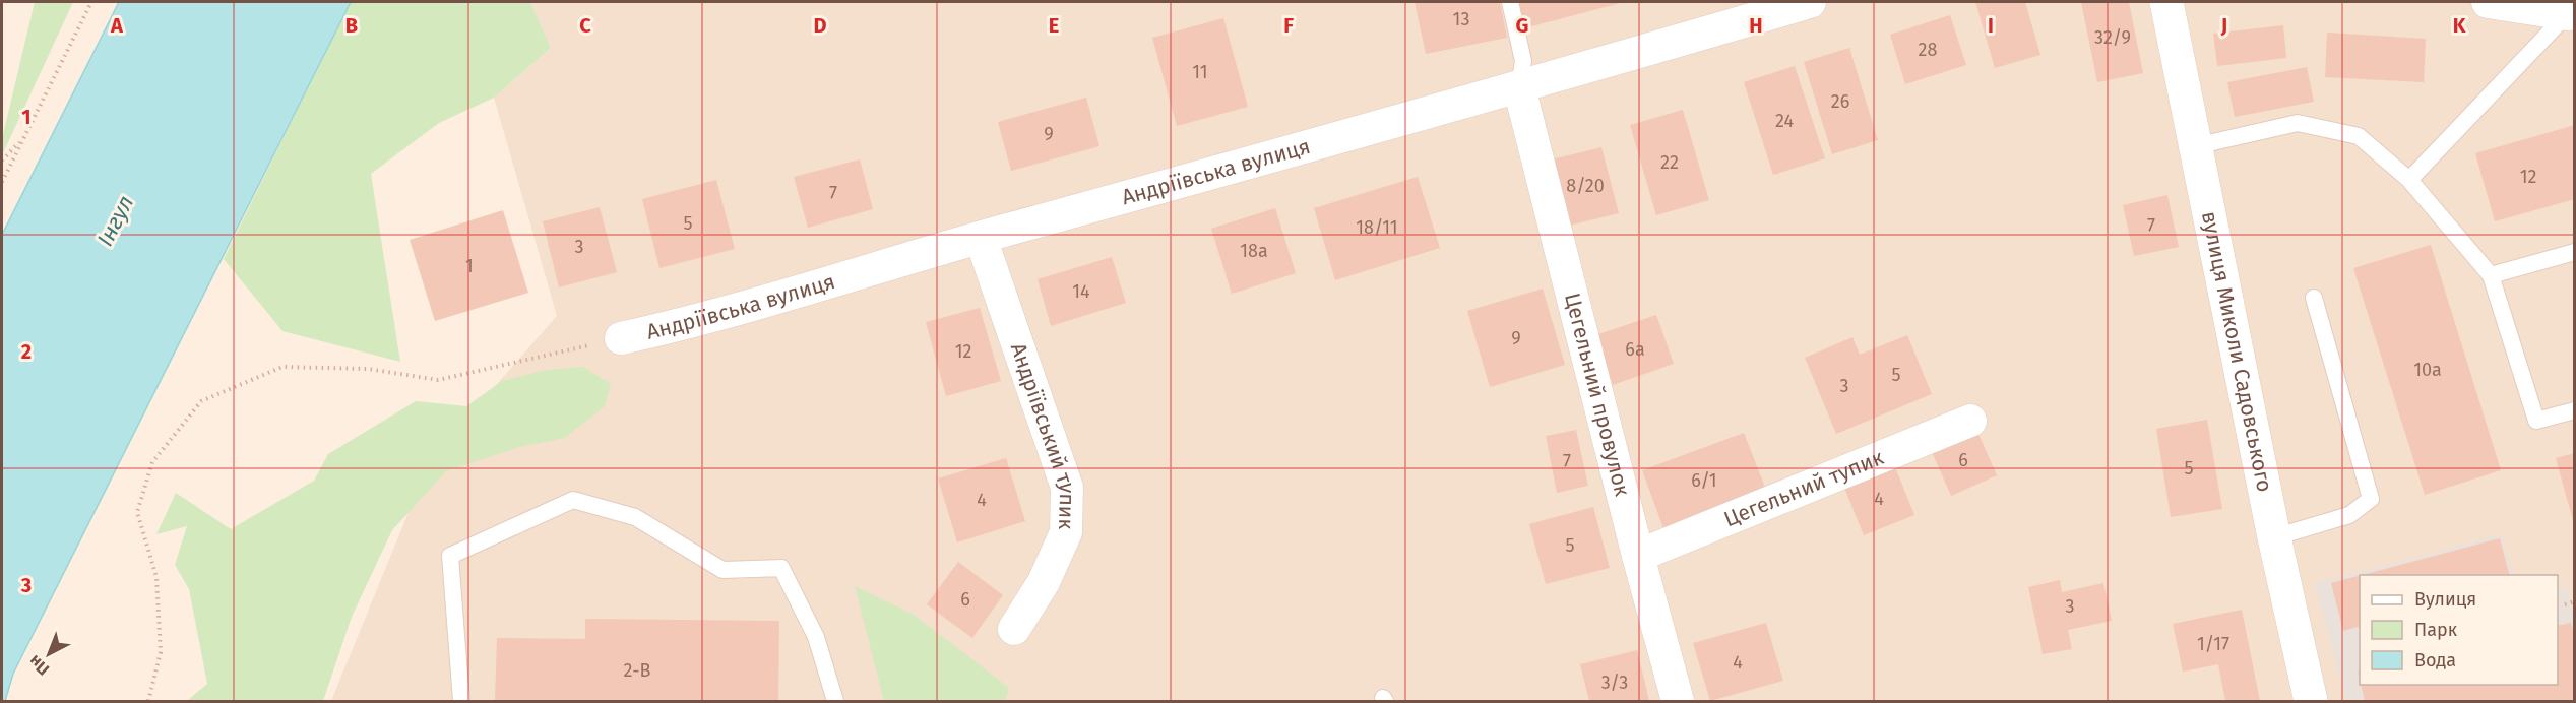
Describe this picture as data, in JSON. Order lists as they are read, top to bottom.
{
  "streets": {
    "street": [
      "Андріївська вулиця",
      "вулиця Миколи Садовського",
      "Цегельний провулок",
      "Андріївський тупик",
      "Цегельний тупик"
    ]
  },
  "crossings": [
    ["Андріївська вулиця", "Цегельний провулок"],
    ["Андріївська вулиця", "Андріївський тупик"],
    ["Цегельний провулок", "Цегельний тупик"]
  ],
  "water": ["Інгул"],
  "house_numbers": [
    "13",
    "32/9",
    "28",
    "11",
    "26",
    "24",
    "9",
    "22",
    "12",
    "8/20",
    "7",
    "5",
    "7",
    "18/11",
    "3",
    "18а",
    "1",
    "14",
    "9",
    "6а",
    "12",
    "10а",
    "5",
    "3",
    "6",
    "7",
    "5",
    "6/1",
    "4",
    "4",
    "5",
    "6",
    "3",
    "1/17",
    "4",
    "2-В",
    "3/3"
  ],
  "legend": ["Вулиця", "Парк", "Вода"],
  "north": "bottom left",
  "grid": {
    "columns": [
      "A",
      "B",
      "C",
      "D",
      "E",
      "F",
      "G",
      "H",
      "I",
      "J",
      "K"
    ],
    "rows": ["1", "2", "3"]
  }
}
